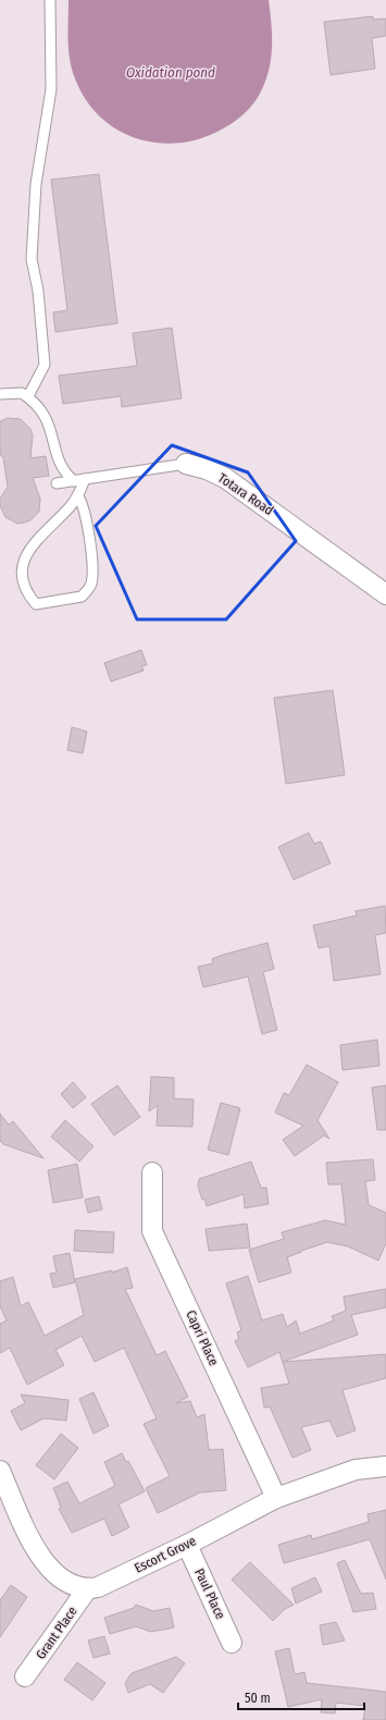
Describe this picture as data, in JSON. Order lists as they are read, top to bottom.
{
  "streets": {
    "street": [
      "Totara Road",
      "Capri Place",
      "Escort Grove",
      "Paul Place",
      "Grant Place"
    ]
  },
  "crossings": [
    ["Capri Place", "Escort Grove"],
    ["Escort Grove", "Paul Place"],
    ["Escort Grove", "Grant Place"]
  ],
  "water": ["Oxidation pond"],
  "scale_bar": "50 m"
}
